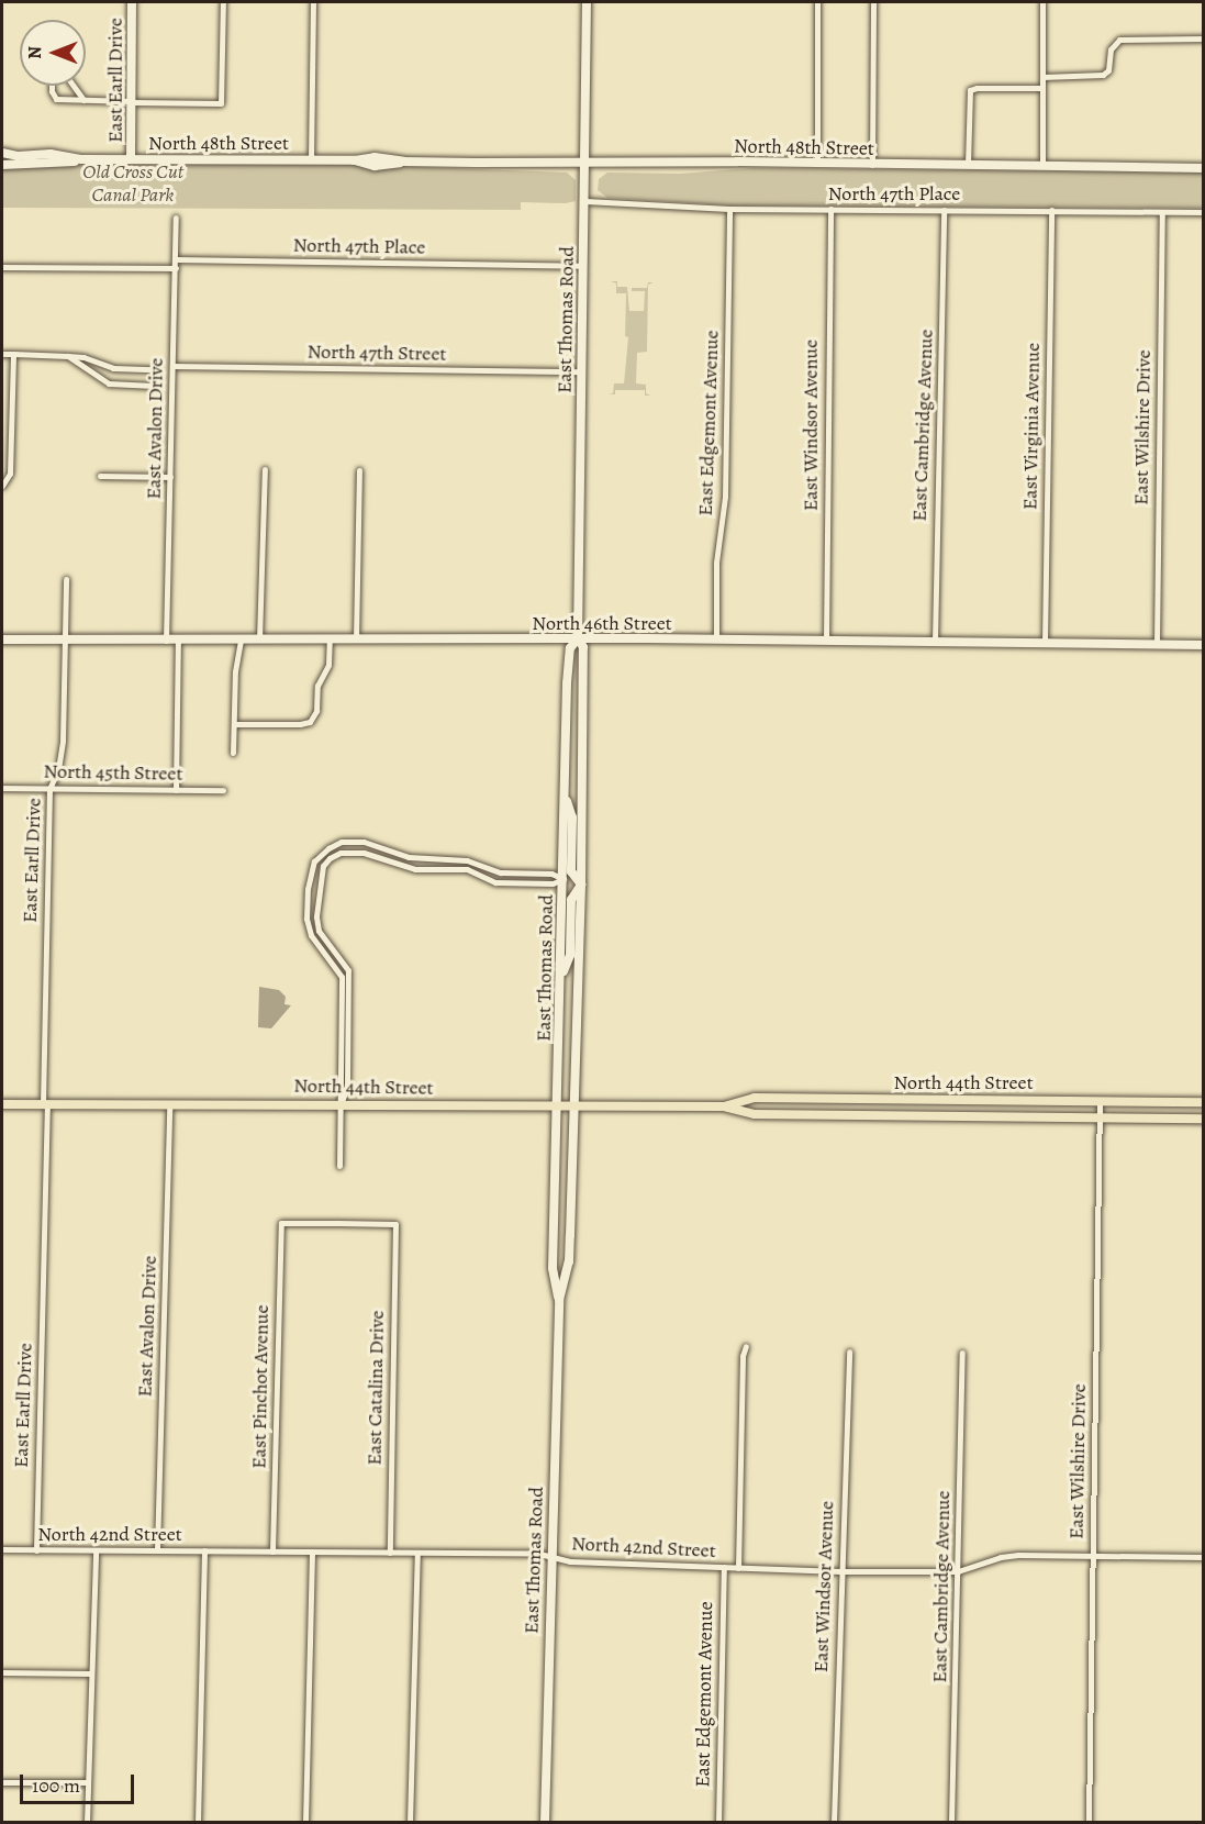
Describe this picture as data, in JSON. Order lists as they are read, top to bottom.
{
  "streets": {
    "main road": [
      "East Earll Drive",
      "North 48th Street",
      "East Thomas Road",
      "North 46th Street",
      "North 44th Street"
    ],
    "street": [
      "North 47th Place",
      "North 47th Street",
      "East Edgemont Avenue",
      "East Windsor Avenue",
      "East Cambridge Avenue",
      "East Virginia Avenue",
      "East Wilshire Drive",
      "East Avalon Drive",
      "North 45th Street",
      "East Pinchot Avenue",
      "East Catalina Drive",
      "North 42nd Street"
    ]
  },
  "crossings": [
    ["East Earll Drive", "North 48th Street"],
    ["East Earll Drive", "North 46th Street"],
    ["East Earll Drive", "North 45th Street"],
    ["East Earll Drive", "North 44th Street"],
    ["East Earll Drive", "North 42nd Street"],
    ["North 48th Street", "East Thomas Road"],
    ["North 47th Place", "East Thomas Road"],
    ["North 47th Place", "East Edgemont Avenue"],
    ["North 47th Place", "East Windsor Avenue"],
    ["North 47th Place", "East Cambridge Avenue"],
    ["North 47th Place", "East Virginia Avenue"],
    ["North 47th Place", "East Wilshire Drive"],
    ["North 47th Place", "East Avalon Drive"],
    ["East Thomas Road", "North 47th Street"],
    ["East Thomas Road", "North 46th Street"],
    ["East Thomas Road", "North 44th Street"],
    ["East Thomas Road", "North 42nd Street"],
    ["North 47th Street", "East Avalon Drive"],
    ["East Edgemont Avenue", "North 46th Street"],
    ["East Edgemont Avenue", "North 42nd Street"],
    ["East Windsor Avenue", "North 46th Street"],
    ["East Windsor Avenue", "North 42nd Street"],
    ["East Cambridge Avenue", "North 46th Street"],
    ["East Cambridge Avenue", "North 42nd Street"],
    ["East Virginia Avenue", "North 46th Street"],
    ["East Wilshire Drive", "North 46th Street"],
    ["East Wilshire Drive", "North 44th Street"],
    ["East Wilshire Drive", "North 42nd Street"],
    ["East Avalon Drive", "North 46th Street"],
    ["East Avalon Drive", "North 44th Street"],
    ["East Avalon Drive", "North 42nd Street"],
    ["East Pinchot Avenue", "East Catalina Drive"],
    ["East Pinchot Avenue", "North 42nd Street"],
    ["East Catalina Drive", "North 42nd Street"]
  ],
  "parks": ["Old Cross Cut Canal Park"],
  "scale_bar": "100 m",
  "north": "left"
}
